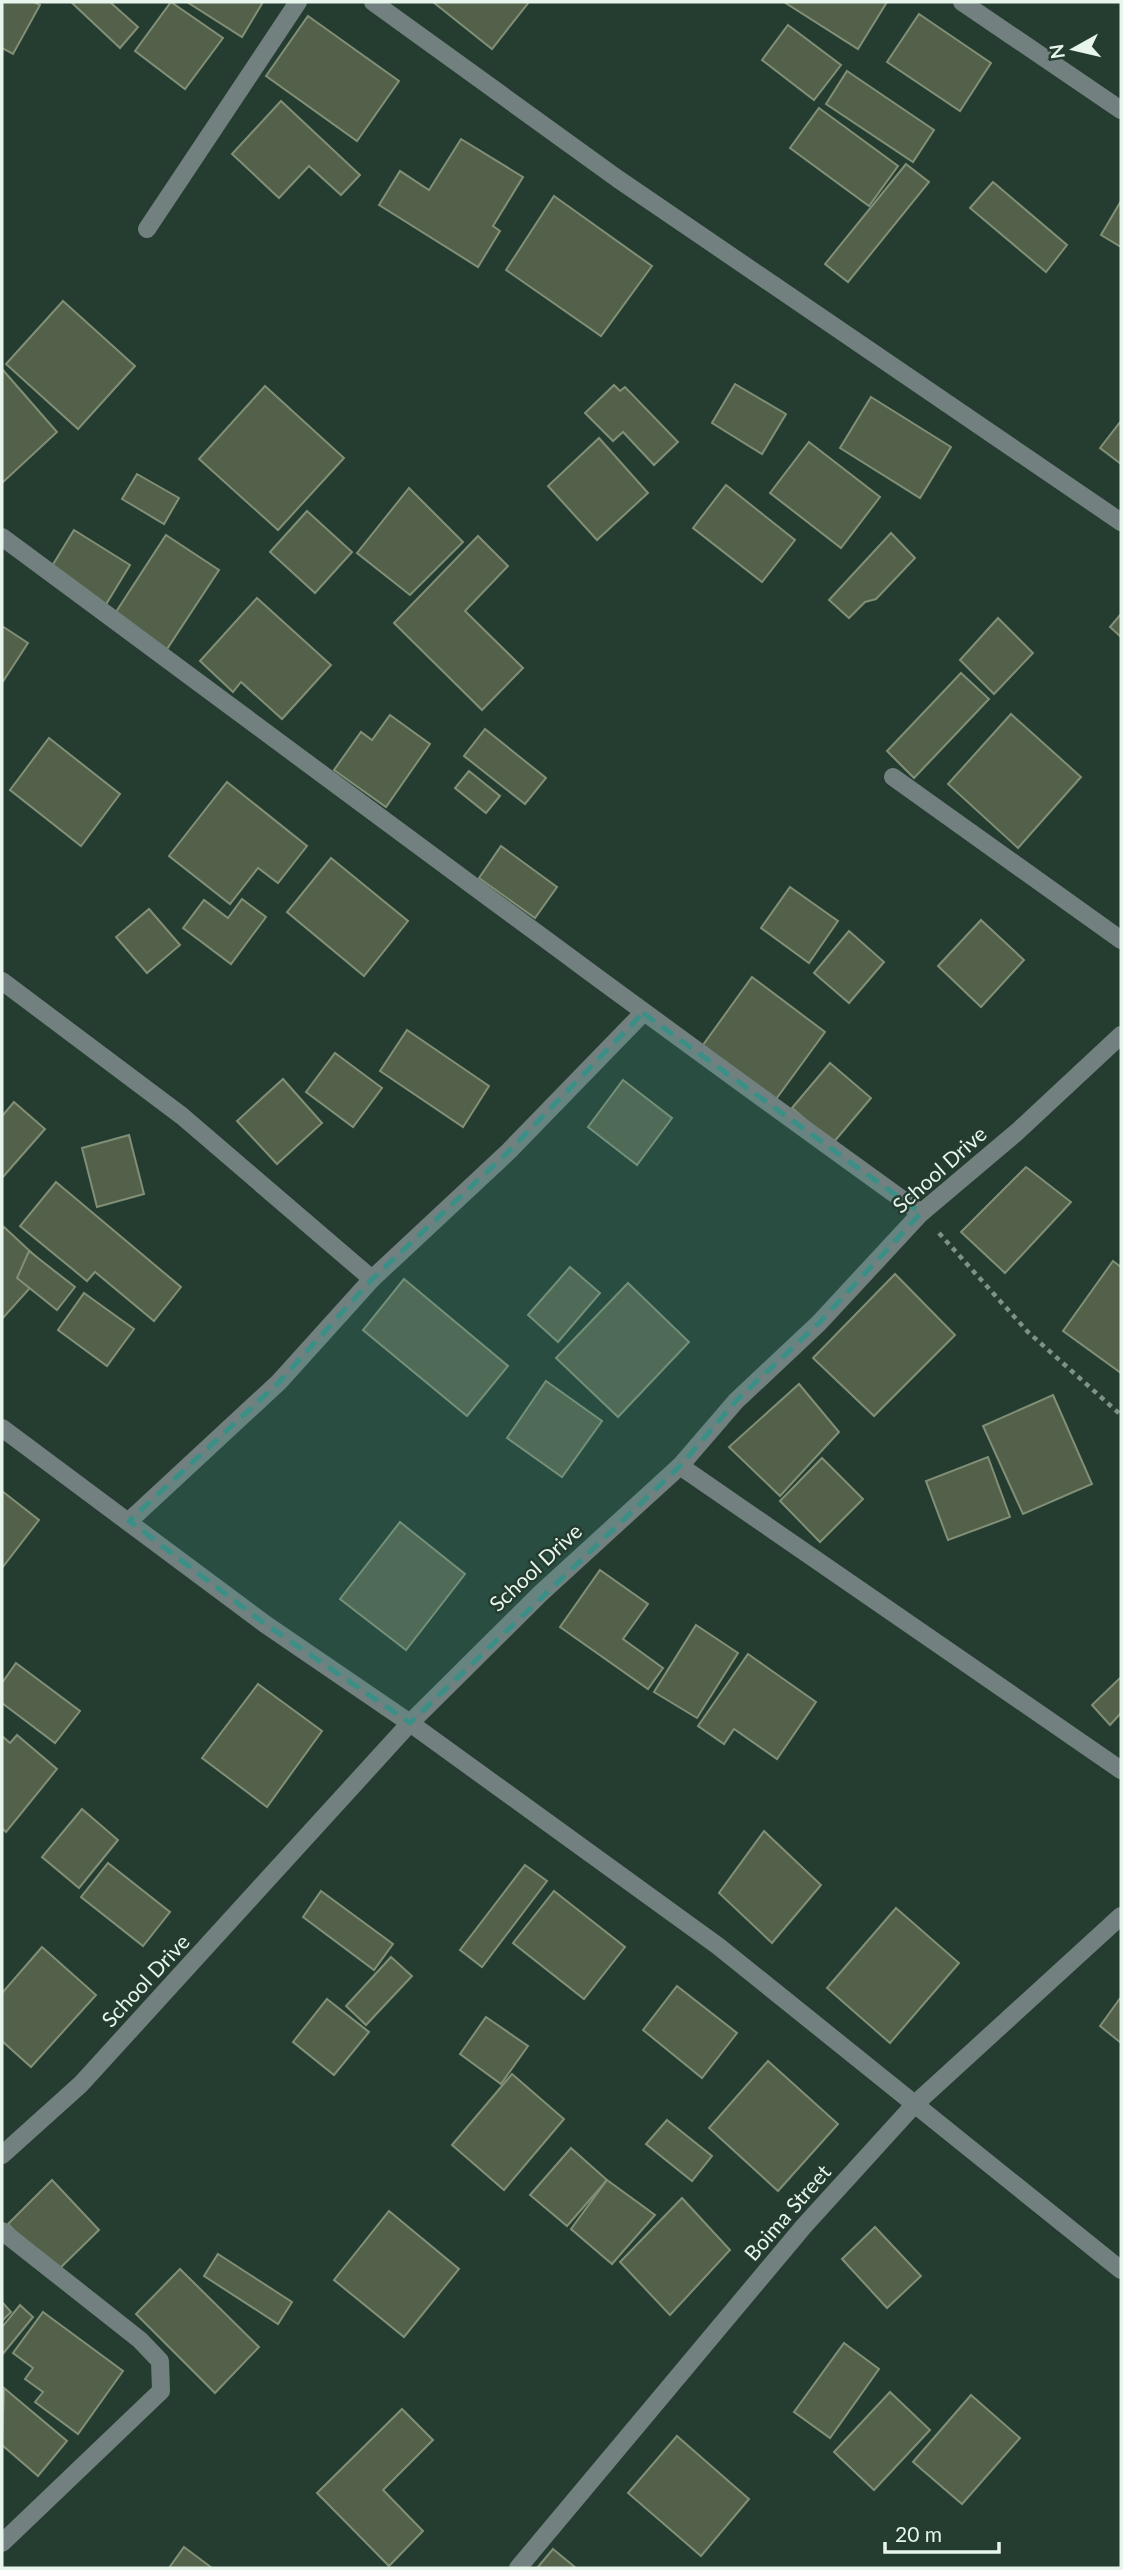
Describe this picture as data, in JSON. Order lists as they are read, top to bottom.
{
  "streets": {
    "street": ["School Drive", "Boima Street"]
  },
  "scale_bar": "20 m",
  "north": "left"
}
